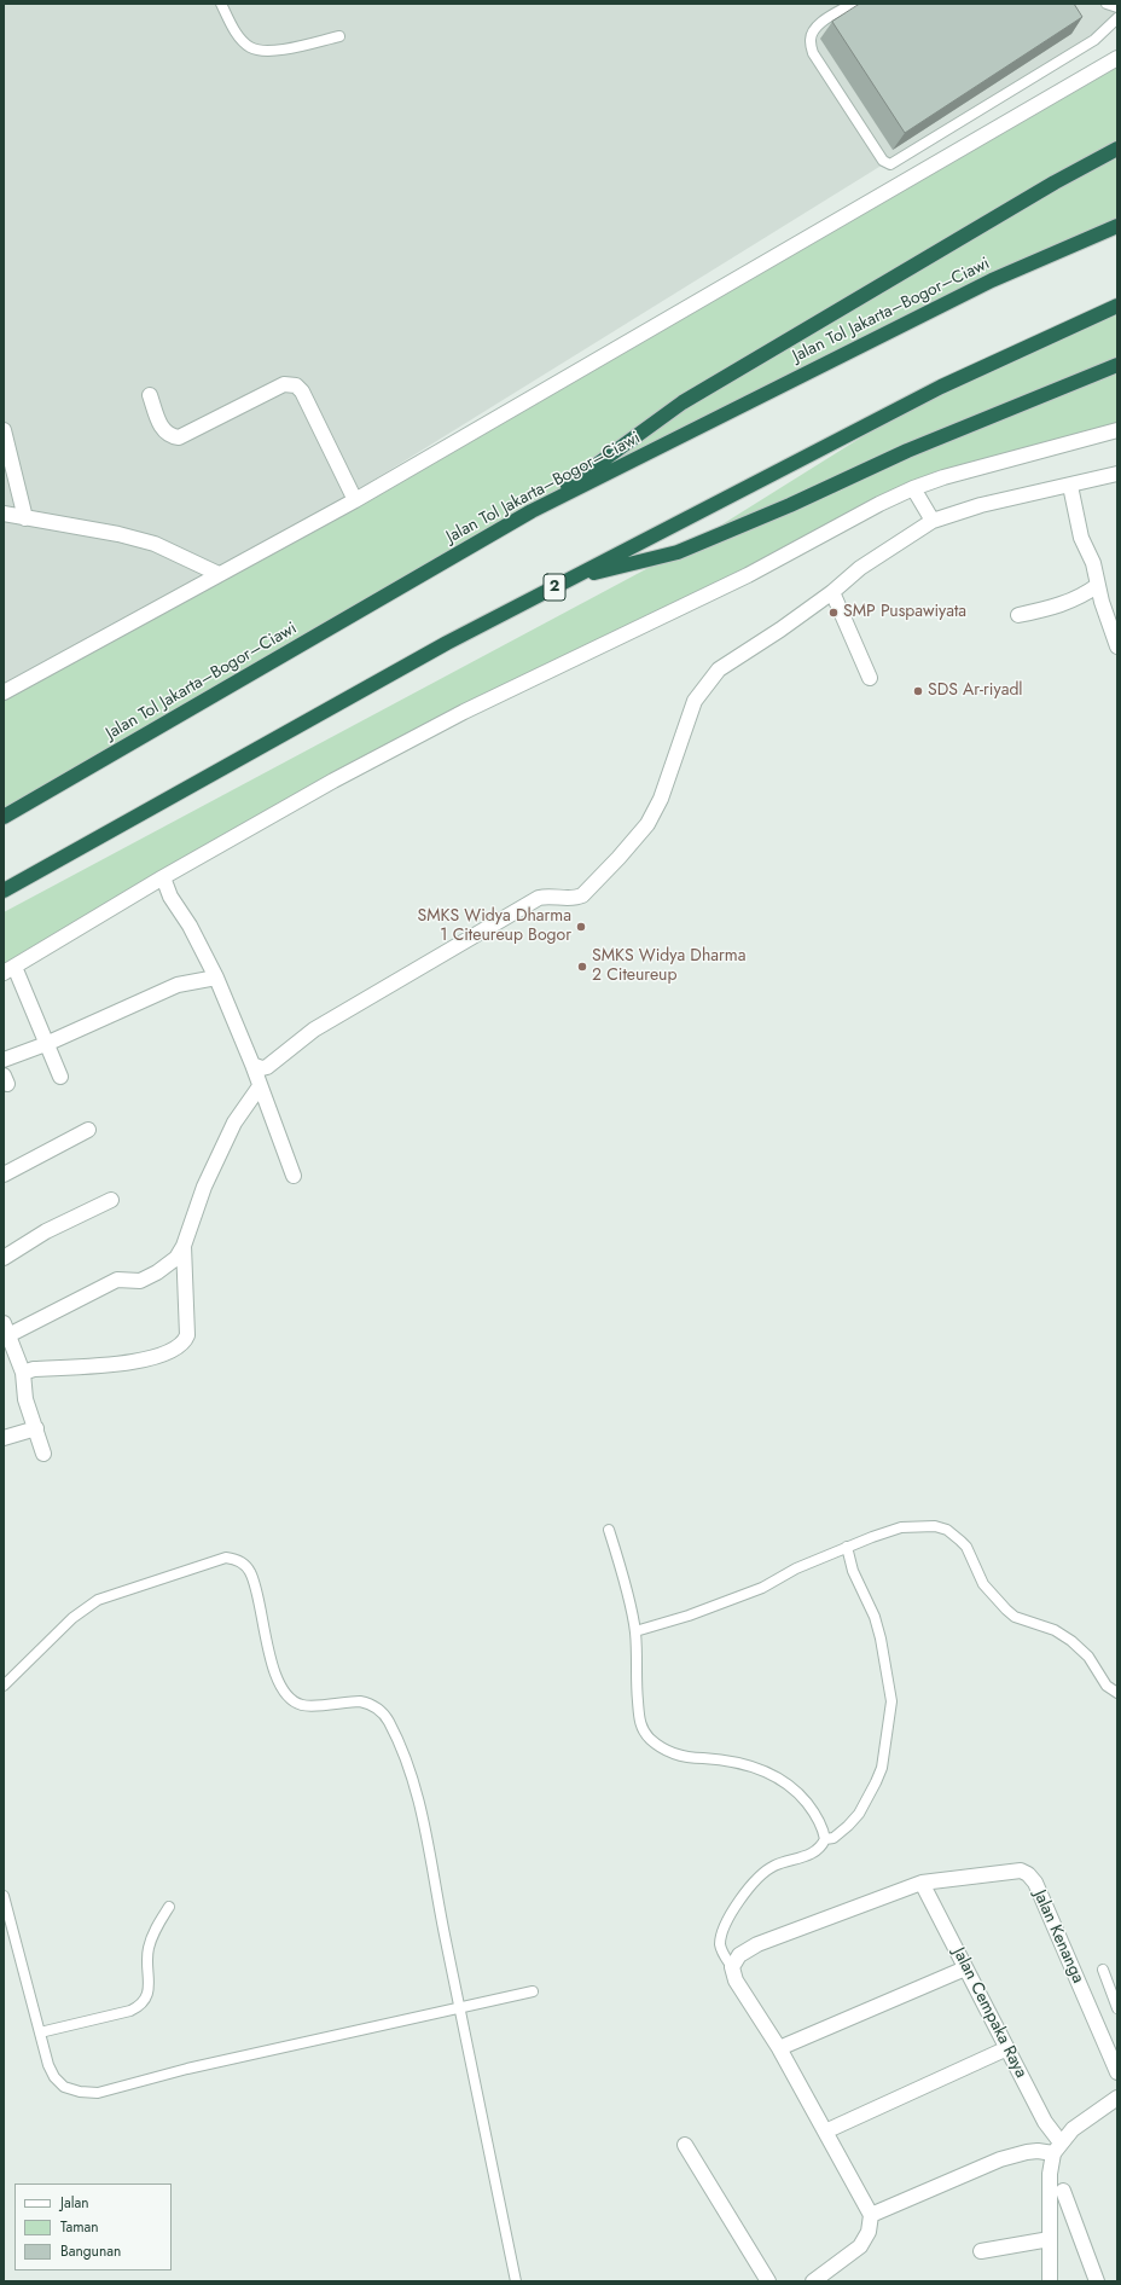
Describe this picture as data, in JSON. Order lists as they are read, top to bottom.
{
  "streets": {
    "highway": ["Jalan Tol Jakarta–Bogor–Ciawi", "2"],
    "street": ["Jalan Kenanga", "Jalan Cempaka Raya"]
  },
  "crossings": [
    ["Jalan Kenanga", "Jalan Cempaka Raya"]
  ],
  "places": [
    "SMP Puspawiyata",
    "SDS Ar-riyadl",
    "SMKS Widya Dharma 1 Citeureup Bogor",
    "SMKS Widya Dharma 2 Citeureup"
  ],
  "legend": ["Jalan", "Taman", "Bangunan"]
}
